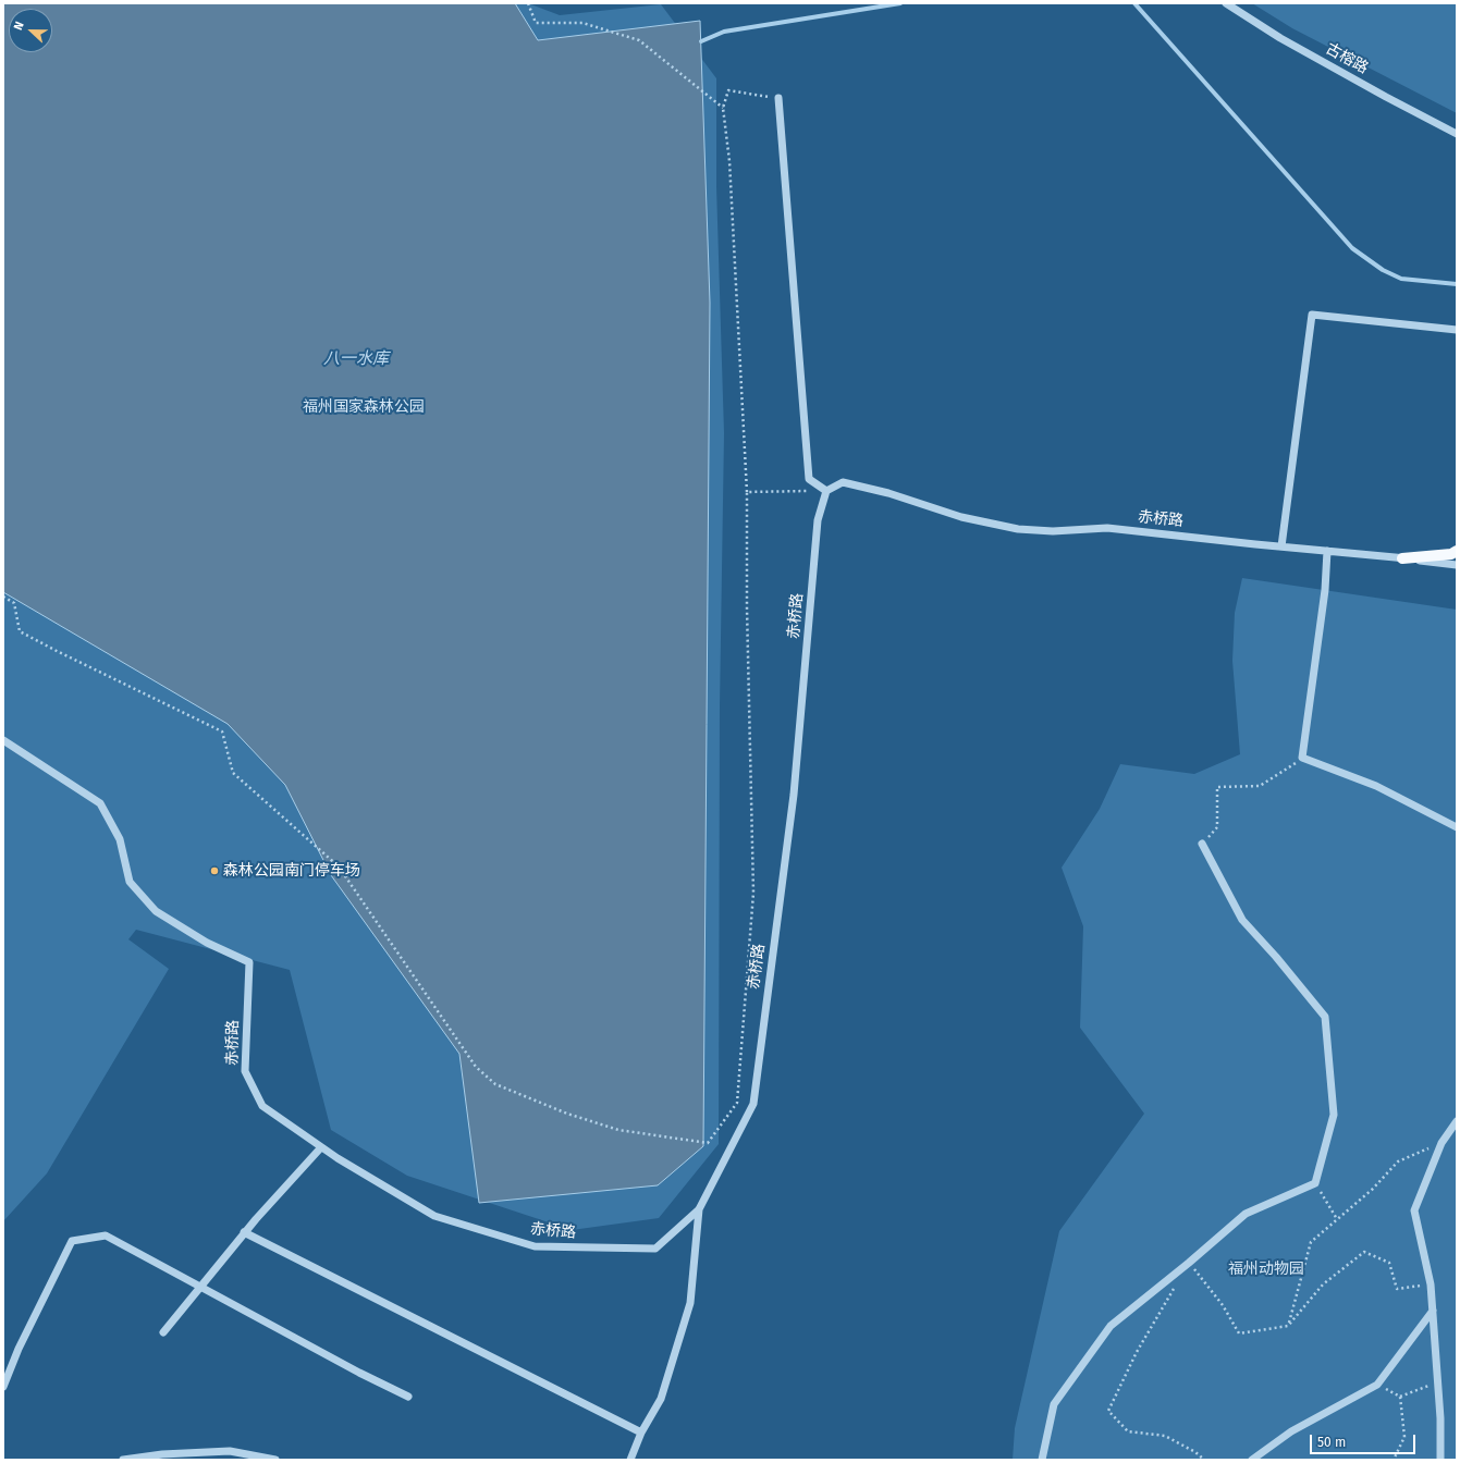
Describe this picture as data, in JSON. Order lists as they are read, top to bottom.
{
  "streets": {
    "street": ["古榕路", "赤桥路"]
  },
  "water": ["八一水库"],
  "parks": ["福州国家森林公园", "福州动物园"],
  "places": ["森林公园南门停车场"],
  "scale_bar": "50 m",
  "north": "left"
}
